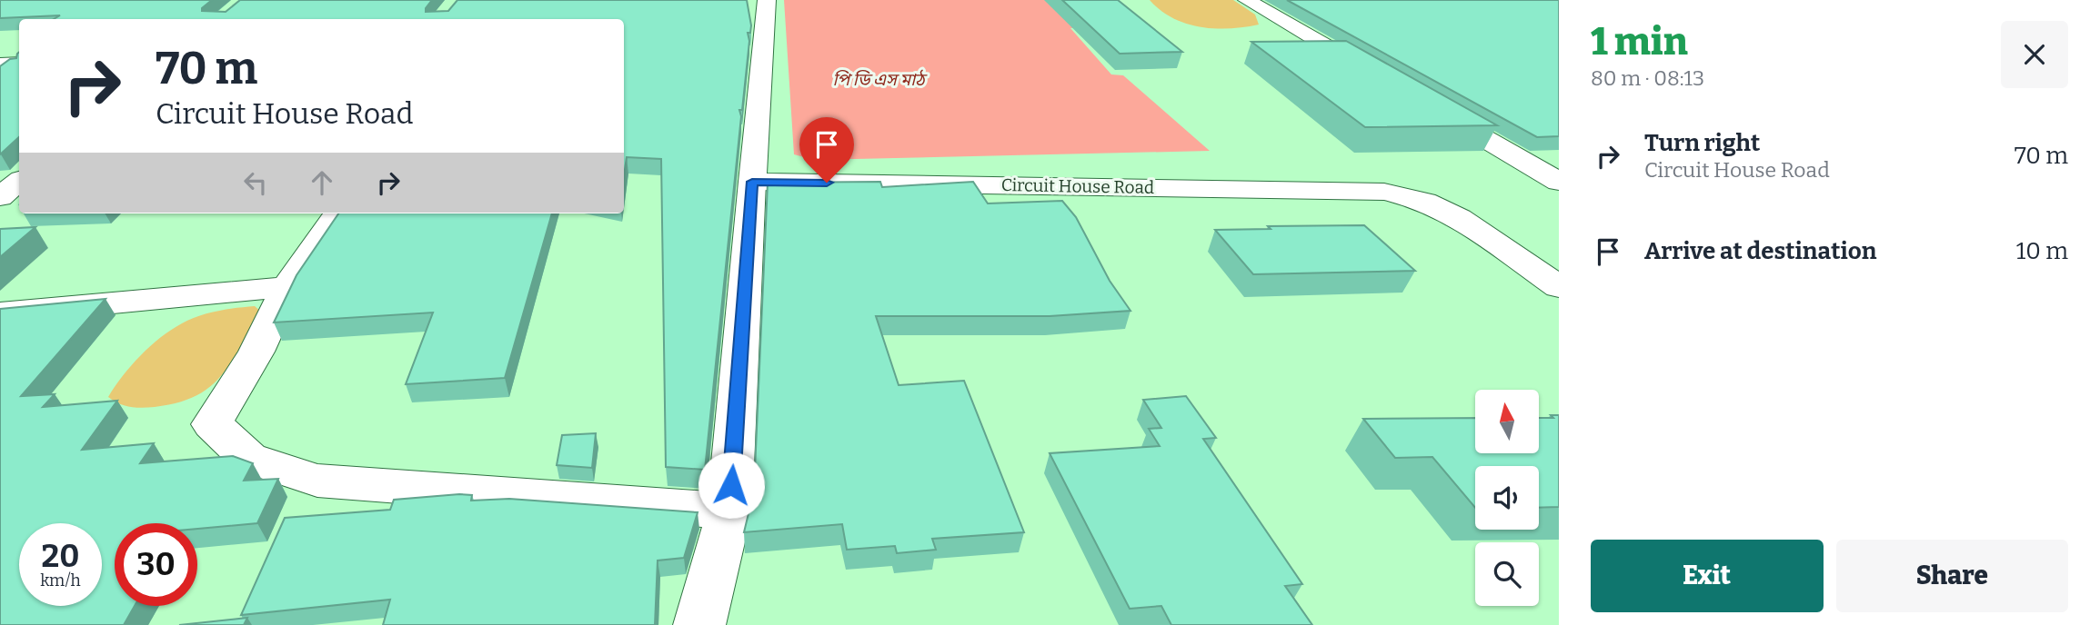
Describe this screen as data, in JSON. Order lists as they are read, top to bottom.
{
  "streets": {
    "street": ["Circuit House Road"]
  },
  "parks": ["পি ডি এস মাঠ"],
  "north": "top",
  "page": {
    "heading": ["1 min", "80 m · 08:13"],
    "turn": ["70 m", "Circuit House Road"],
    "list": [
      {
        "name": "Turn right",
        "note": "Circuit House Road",
        "value": "70 m"
      },
      {
        "name": "Arrive at destination",
        "value": "10 m"
      }
    ],
    "speed": "20 km/h",
    "limit": "30",
    "buttons": ["Exit", "Share"]
  }
}
